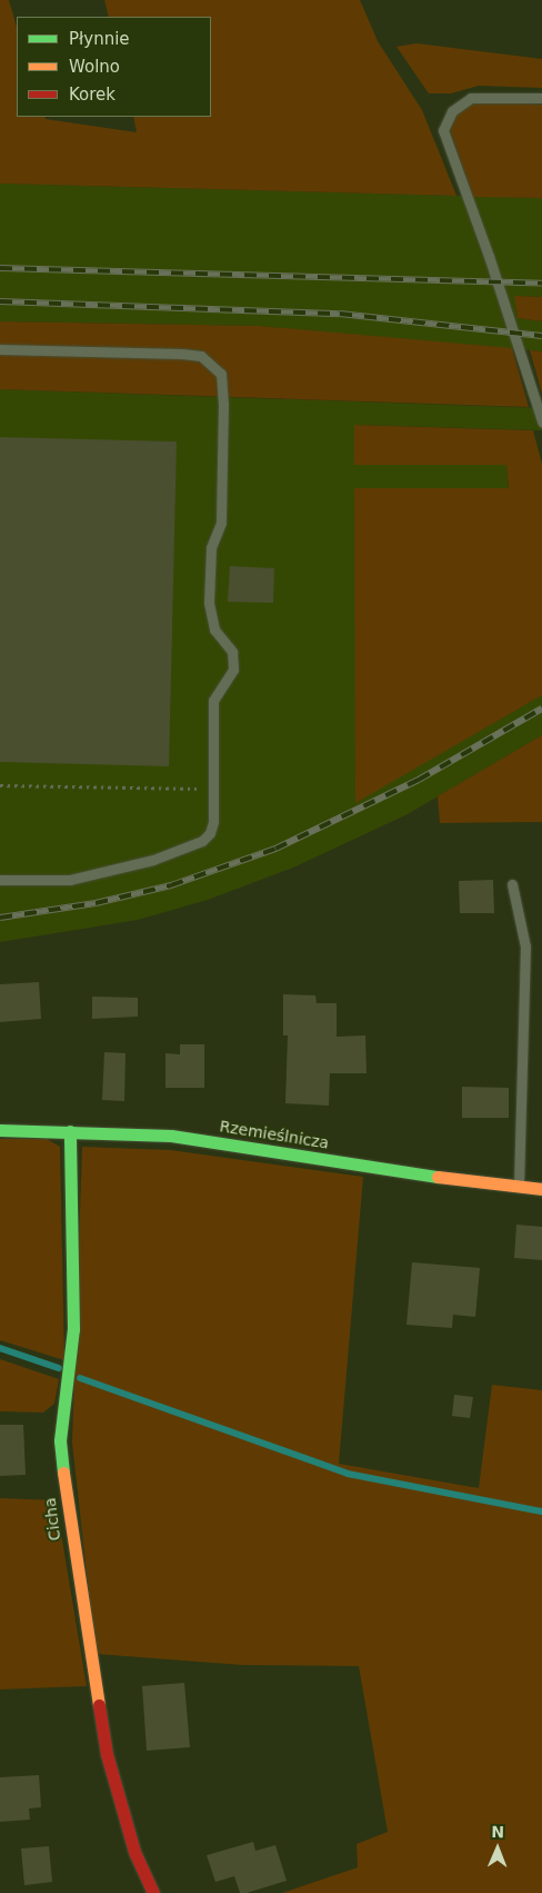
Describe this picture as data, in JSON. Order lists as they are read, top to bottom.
{
  "streets": {
    "street": ["Rzemieślnicza", "Cicha"]
  },
  "crossings": [
    ["Rzemieślnicza", "Cicha"]
  ],
  "legend": ["Płynnie", "Wolno", "Korek"],
  "north": "top"
}
